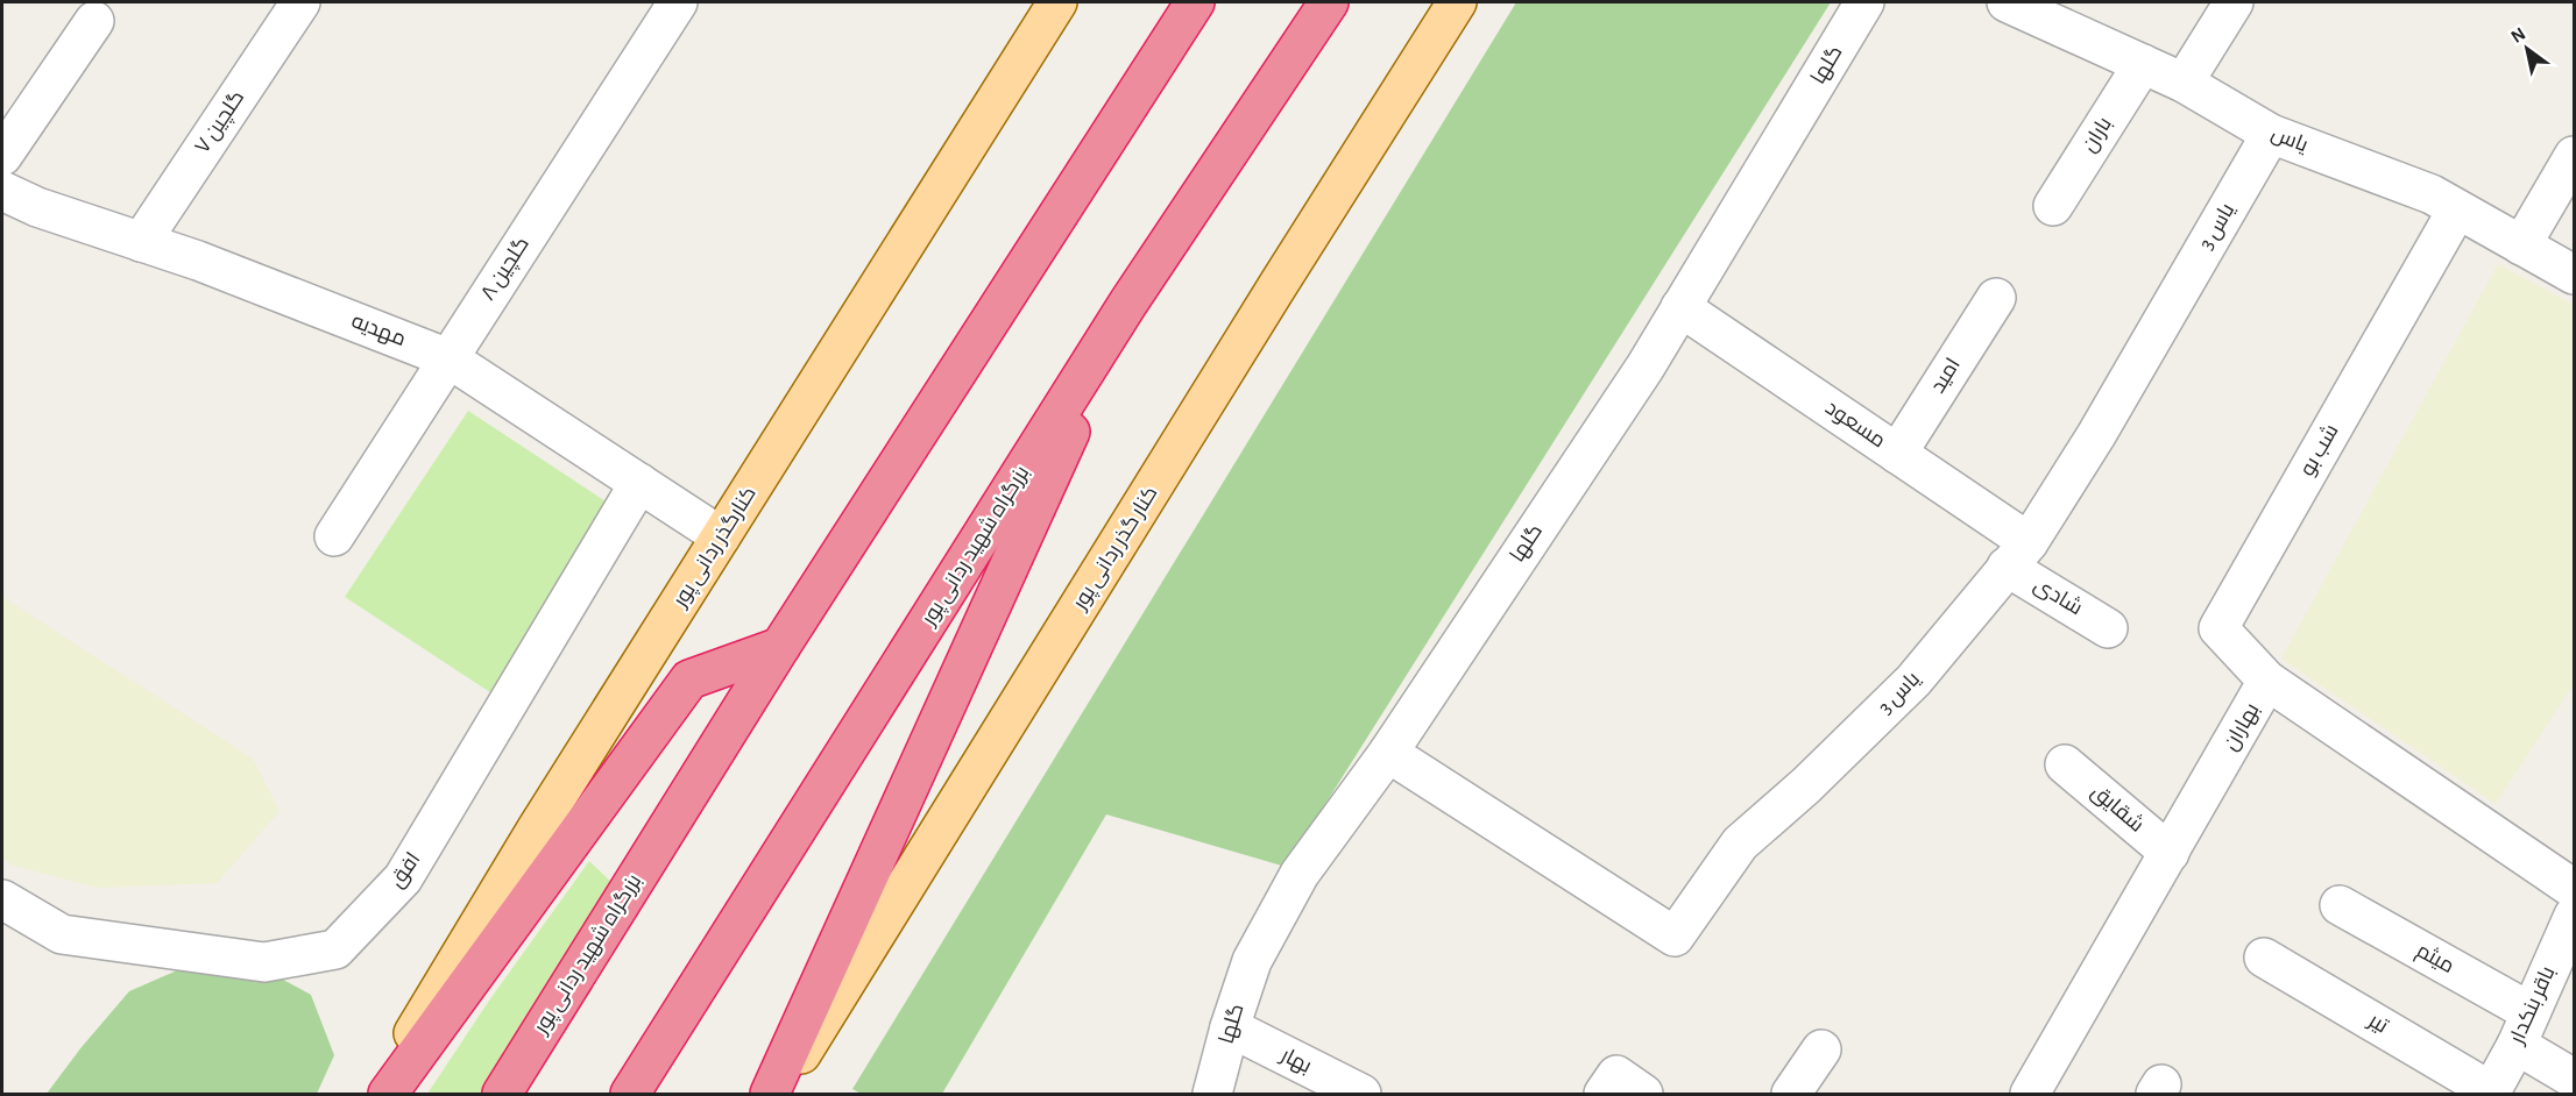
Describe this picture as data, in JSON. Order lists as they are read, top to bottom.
{
  "streets": {
    "highway": ["بزرگراه شهید ردانی پور"],
    "main road": ["کنارگذر ردانی پور", "کنار گذر ردانی پور"],
    "street": [
      "گلها",
      "گلچین ۷",
      "باران",
      "یاس",
      "یاس 3",
      "گلچین ۸",
      "مهدیه",
      "امید",
      "مسعود",
      "شب بو",
      "شادی",
      "بهاران",
      "شقایق",
      "افق",
      "میثم",
      "باقر بنکدار",
      "تیر",
      "بهار"
    ]
  },
  "crossings": [
    ["گلها", "یاس 3"],
    ["گلها", "مسعود"],
    ["گلها", "بهار"],
    ["گلچین ۷", "مهدیه"],
    ["باران", "یاس"],
    ["یاس", "یاس 3"],
    ["یاس", "شب بو"],
    ["یاس 3", "مسعود"],
    ["یاس 3", "شادی"],
    ["گلچین ۸", "مهدیه"],
    ["مهدیه", "کنارگذر ردانی پور"],
    ["مهدیه", "افق"],
    ["امید", "مسعود"],
    ["مسعود", "شادی"],
    ["شب بو", "بهاران"],
    ["بهاران", "شقایق"],
    ["میثم", "باقر بنکدار"],
    ["باقر بنکدار", "تیر"]
  ],
  "north": "top left"
}
